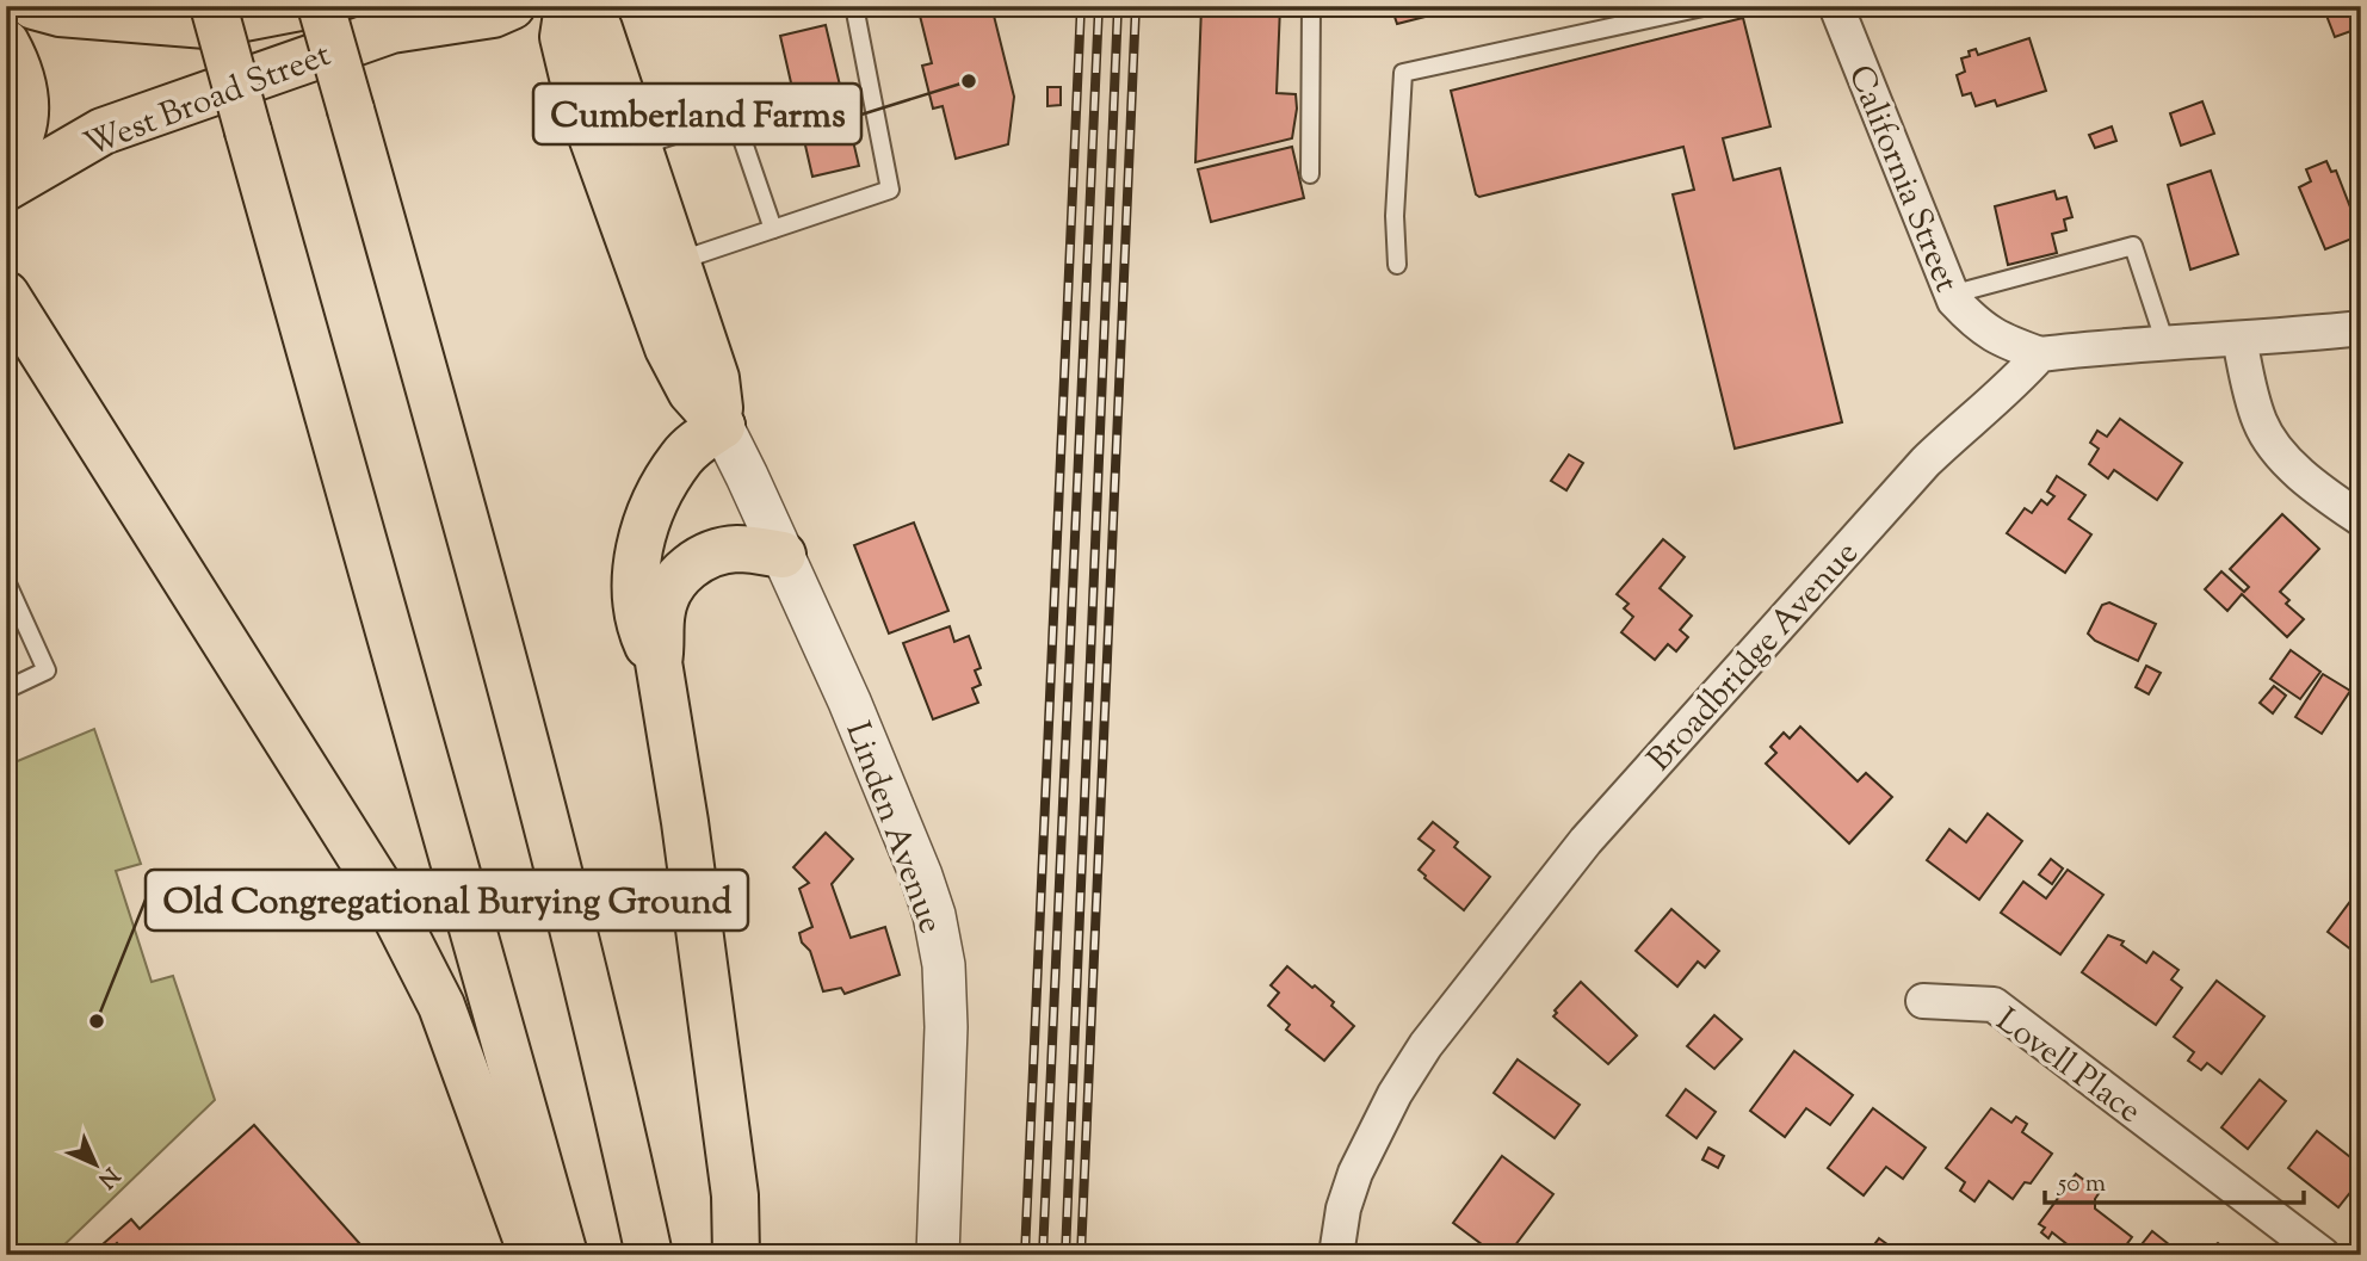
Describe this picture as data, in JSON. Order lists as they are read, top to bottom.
{
  "streets": {
    "main road": ["West Broad Street", "Linden Avenue"],
    "street": ["California Street", "Broadbridge Avenue", "Lovell Place"]
  },
  "crossings": [
    ["California Street", "Broadbridge Avenue"]
  ],
  "places": ["Cumberland Farms", "Old Congregational Burying Ground"],
  "scale_bar": "50 m",
  "north": "bottom right"
}
